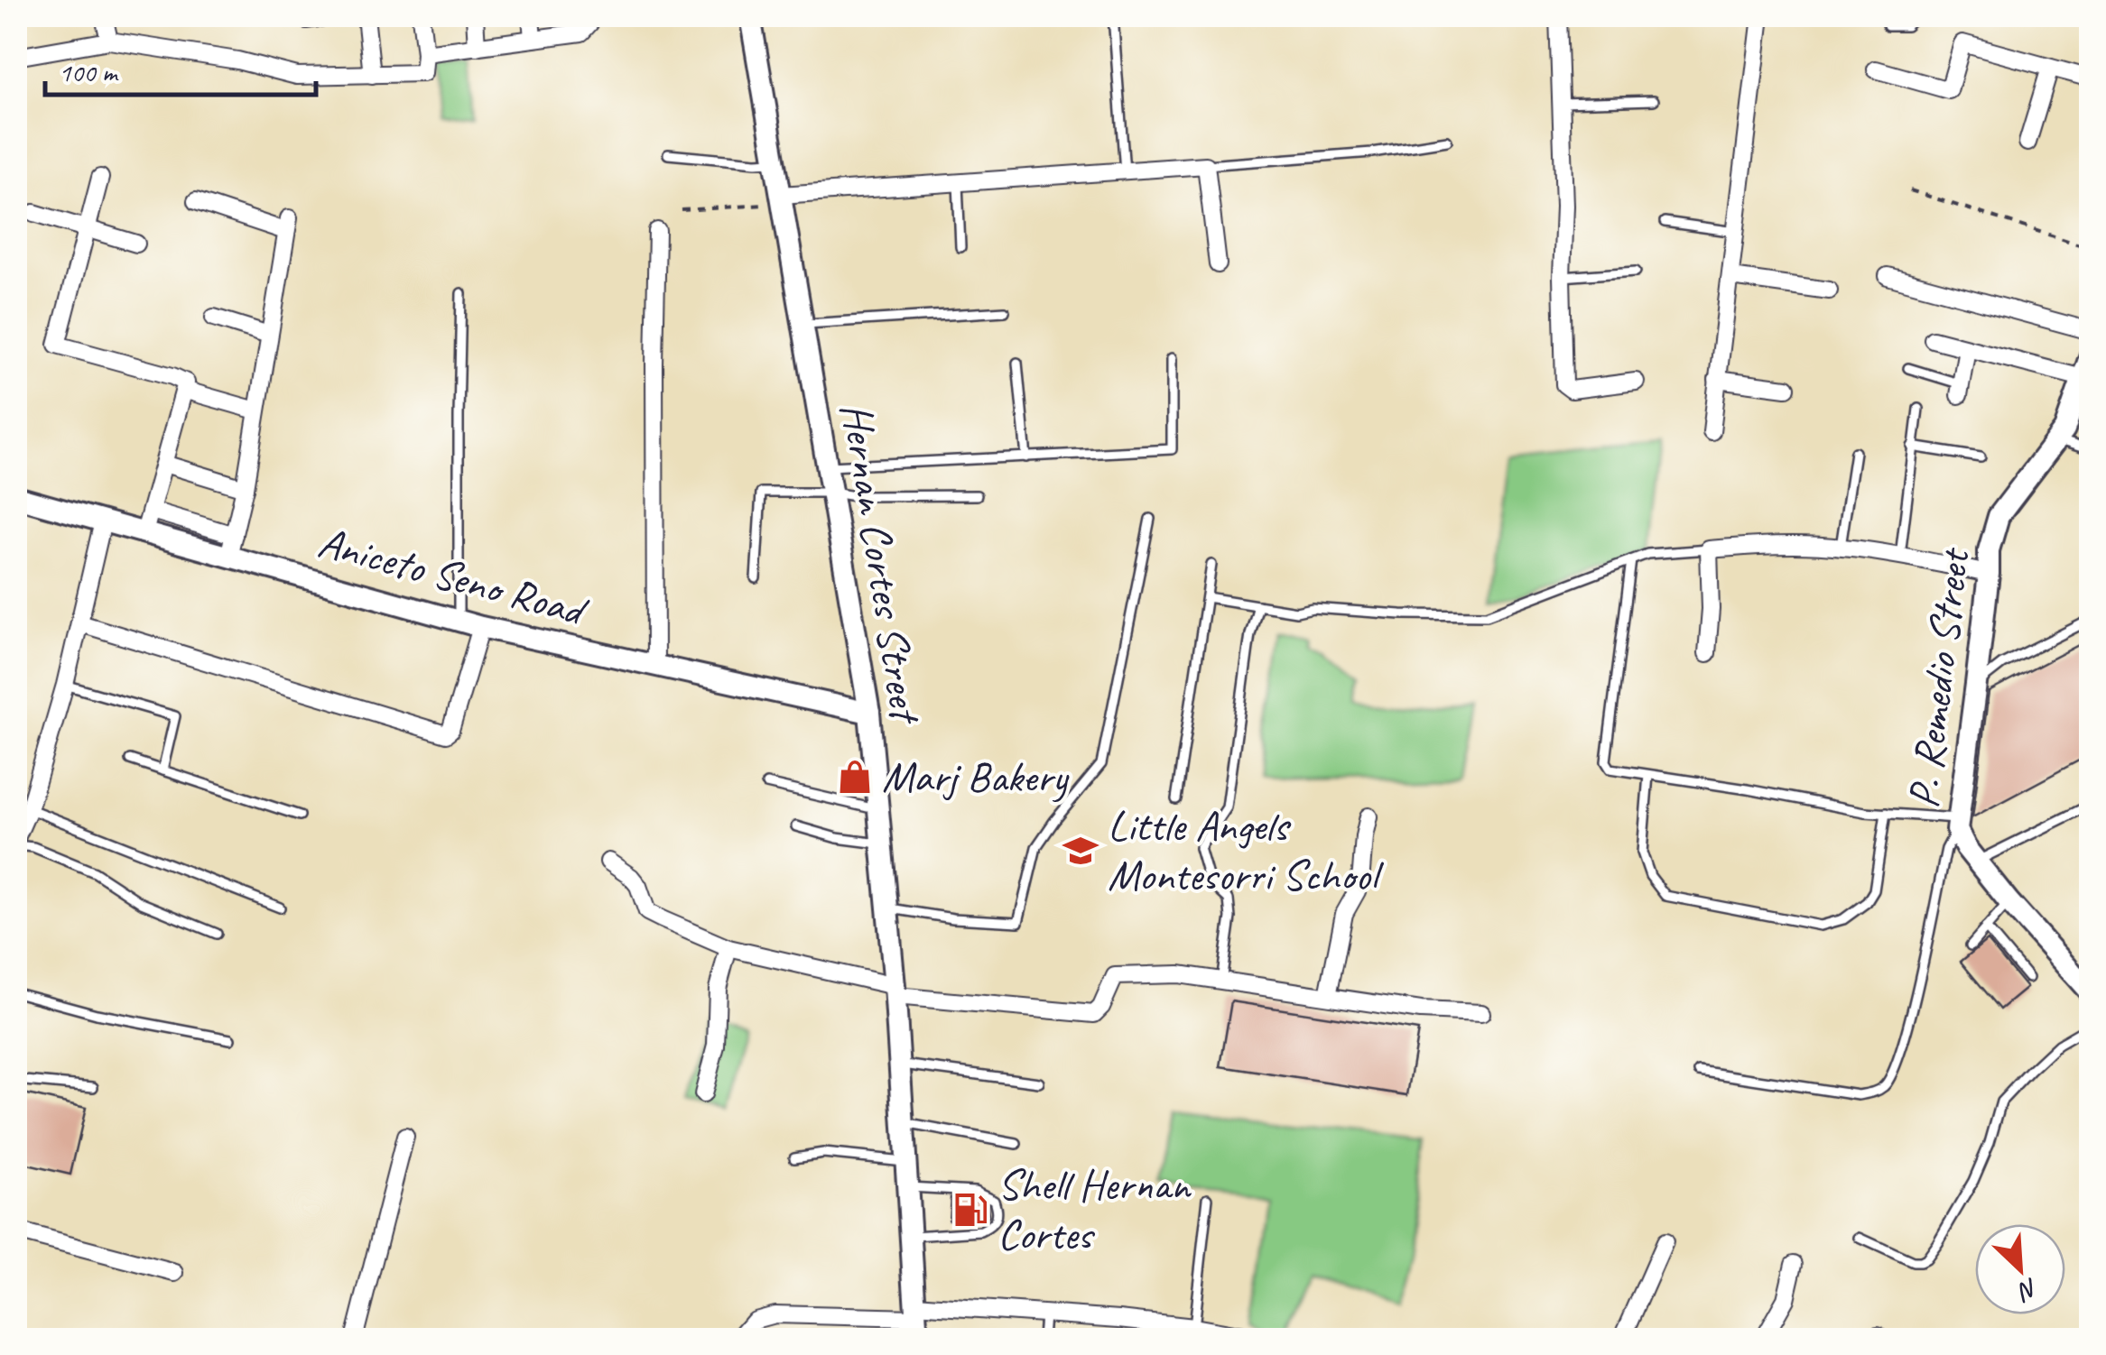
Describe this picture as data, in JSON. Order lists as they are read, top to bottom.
{
  "streets": {
    "street": ["Hernan Cortes Street", "Aniceto Seno Road", "P. Remedio Street"]
  },
  "crossings": [
    ["Hernan Cortes Street", "Aniceto Seno Road"]
  ],
  "places": {
    "shop": ["Marj Bakery"],
    "school or university": ["Little Angels Montesorri School"],
    "fuel station": ["Shell Hernan Cortes"]
  },
  "scale_bar": "100 m",
  "north": "bottom right"
}
